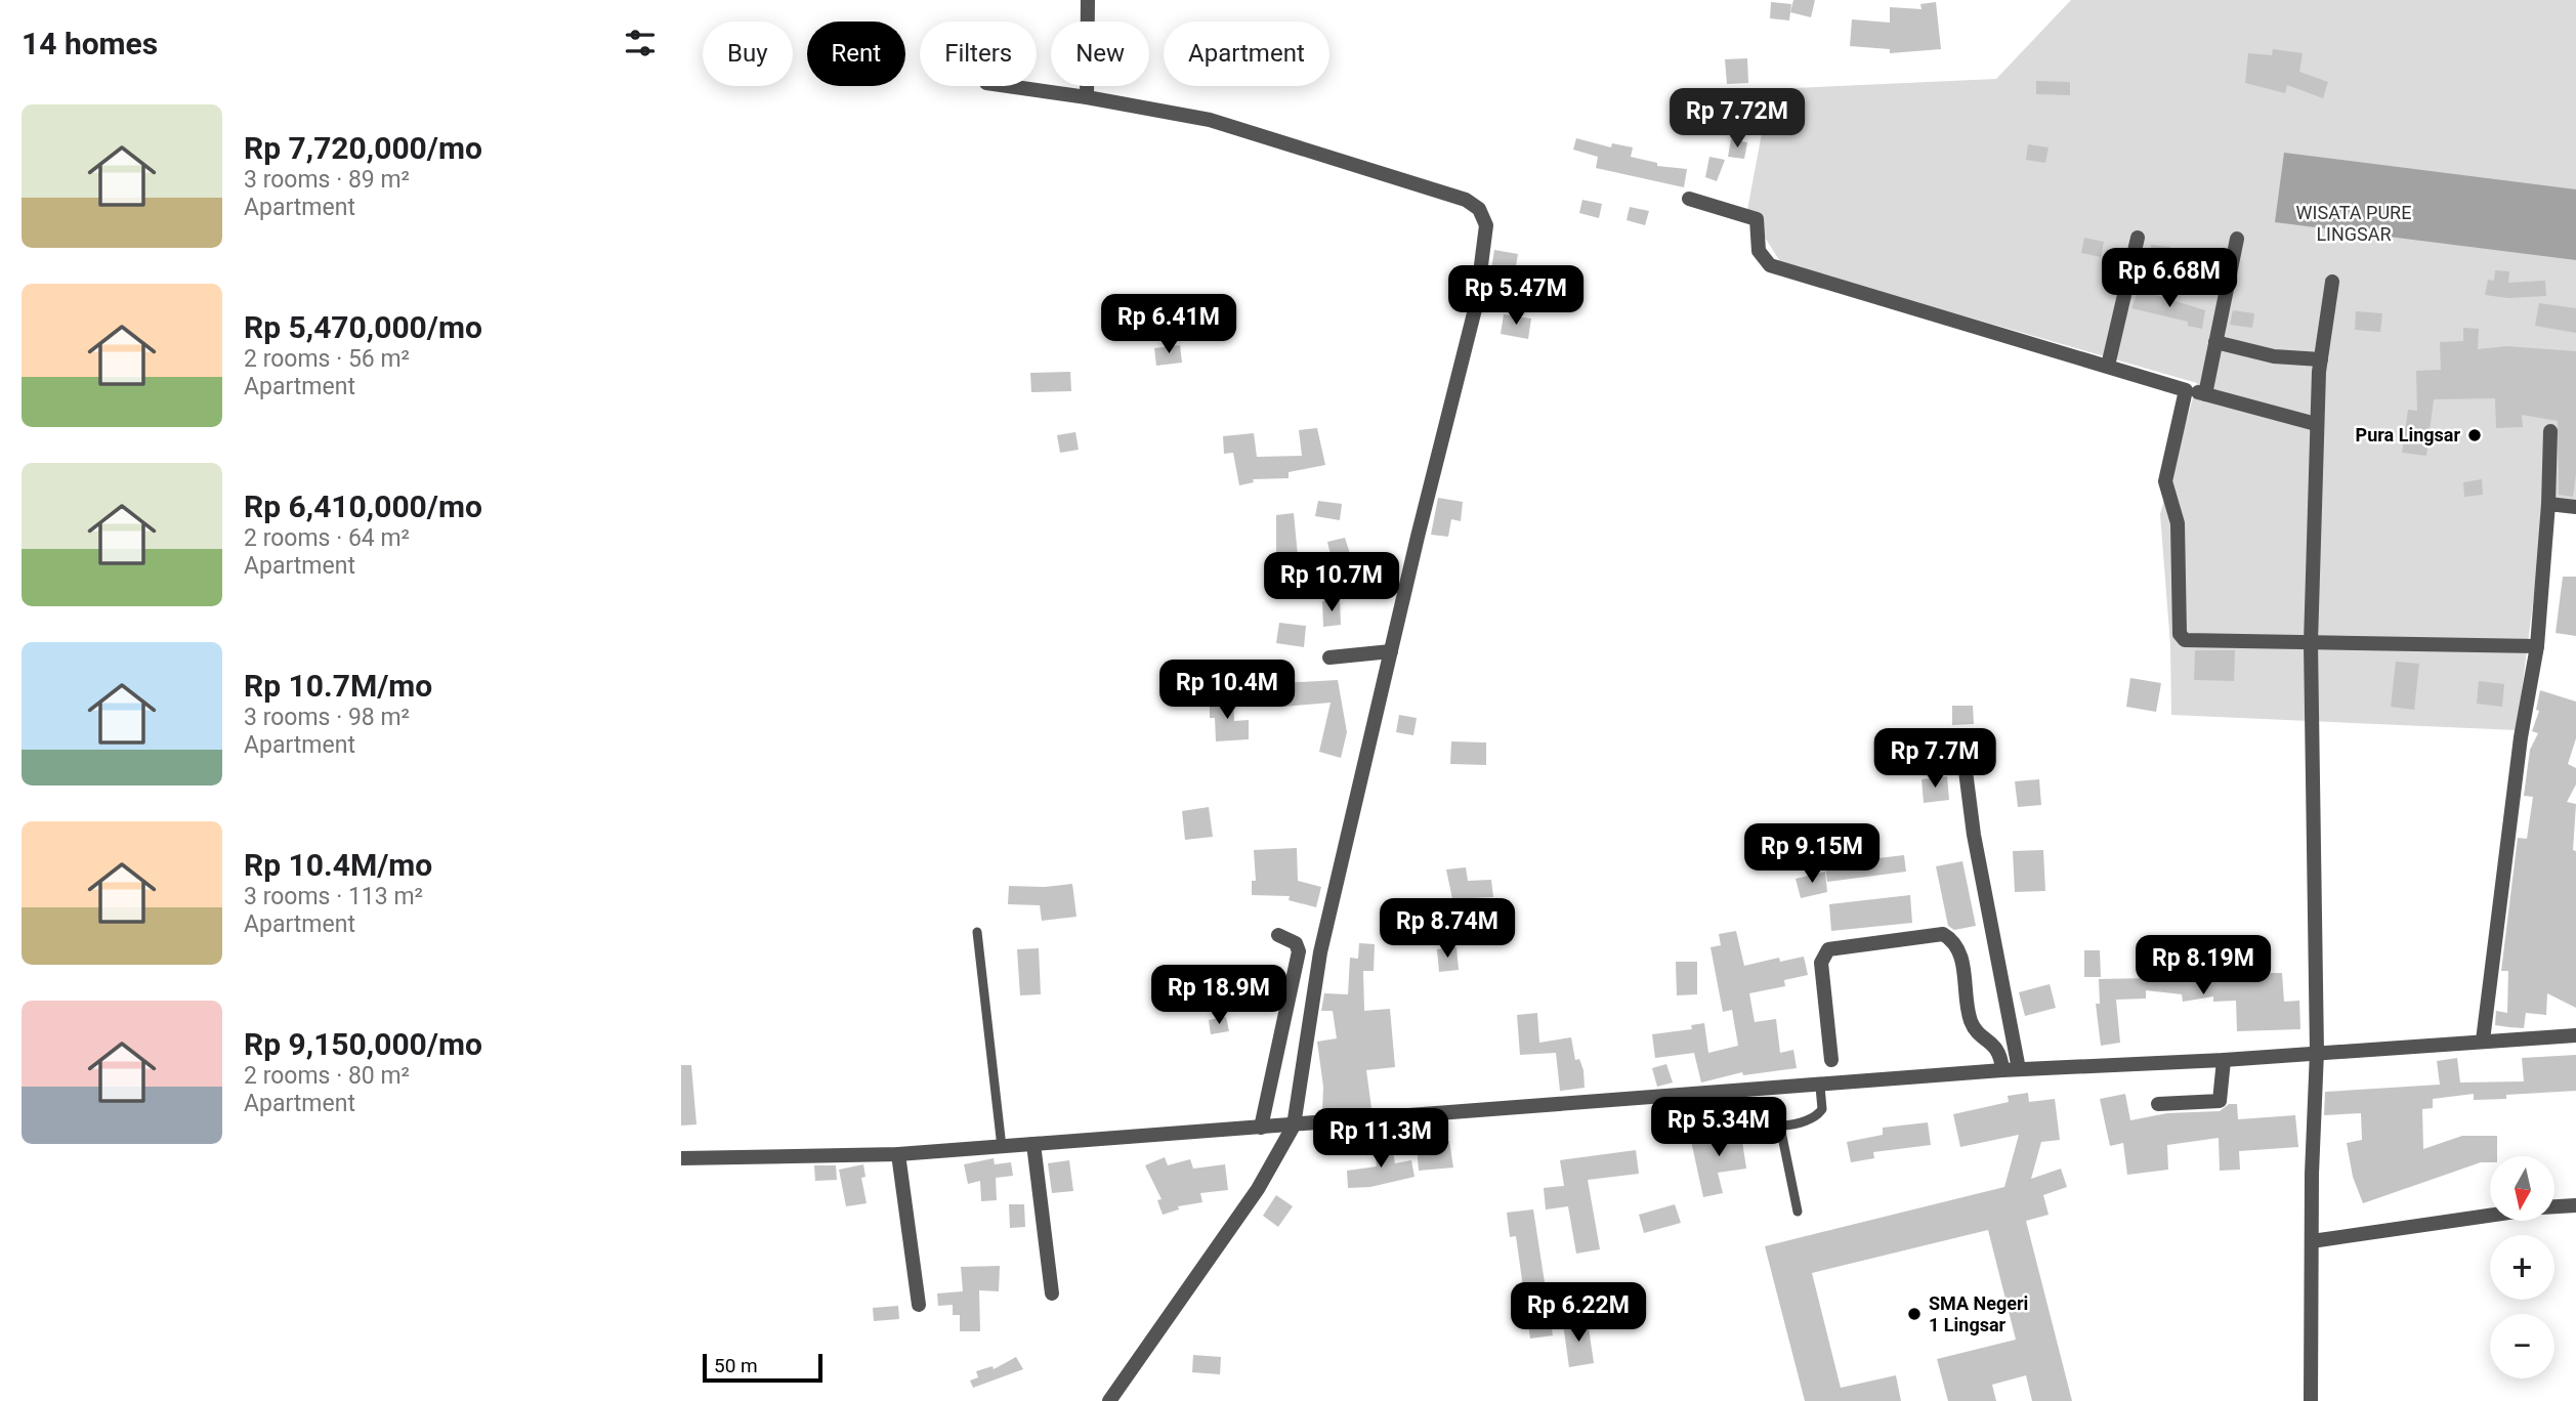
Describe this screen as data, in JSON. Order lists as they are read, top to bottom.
{
  "parks": ["WISATA PURE LINGSAR"],
  "places": ["Pura Lingsar", "SMA Negeri 1 Lingsar"],
  "scale_bar": "50 m",
  "north": "bottom",
  "page": {
    "heading": "14 homes",
    "chip": [
      "Buy",
      "Rent",
      "Filters",
      "New",
      "Apartment"
    ],
    "list": [
      {
        "name": "Rp 7,720,000/mo",
        "note": "3 rooms · 89 m² · Apartment"
      },
      {
        "name": "Rp 5,470,000/mo",
        "note": "2 rooms · 56 m² · Apartment"
      },
      {
        "name": "Rp 6,410,000/mo",
        "note": "2 rooms · 64 m² · Apartment"
      },
      {
        "name": "Rp 10.7M/mo",
        "note": "3 rooms · 98 m² · Apartment"
      },
      {
        "name": "Rp 10.4M/mo",
        "note": "3 rooms · 113 m² · Apartment"
      },
      {
        "name": "Rp 9,150,000/mo",
        "note": "2 rooms · 80 m² · Apartment"
      }
    ],
    "price": [
      "Rp 7.72M",
      "Rp 6.68M",
      "Rp 5.47M",
      "Rp 6.41M",
      "Rp 10.7M",
      "Rp 10.4M",
      "Rp 7.7M",
      "Rp 9.15M",
      "Rp 8.74M",
      "Rp 8.19M",
      "Rp 18.9M",
      "Rp 5.34M",
      "Rp 11.3M",
      "Rp 6.22M"
    ],
    "map_buttons": ["+", "−"],
    "scale": "50 m"
  }
}
